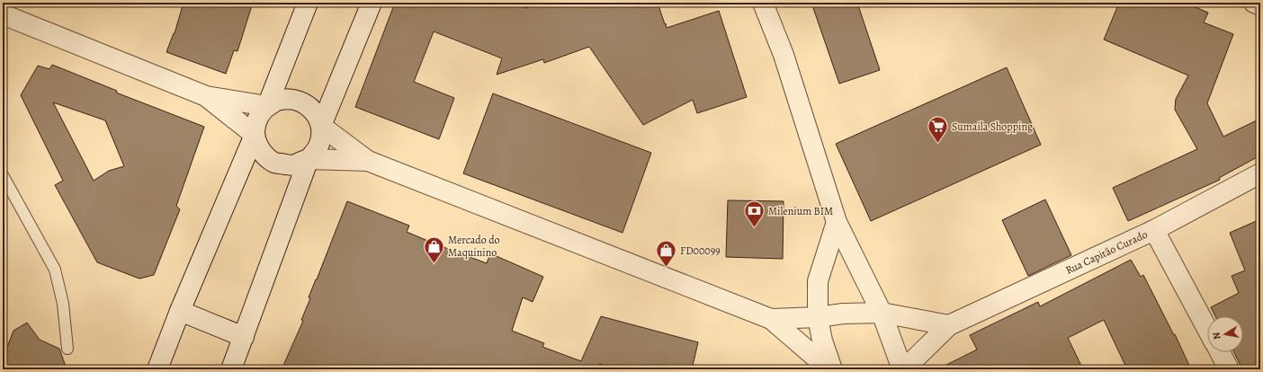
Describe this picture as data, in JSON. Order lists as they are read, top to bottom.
{
  "streets": {
    "street": ["Rua Capitão Curado"]
  },
  "places": {
    "supermarket": ["Sumaila Shopping"],
    "bank": ["Milenium BIM"],
    "shop": ["Mercado do Maquinino", "FD00099"]
  },
  "north": "left"
}
